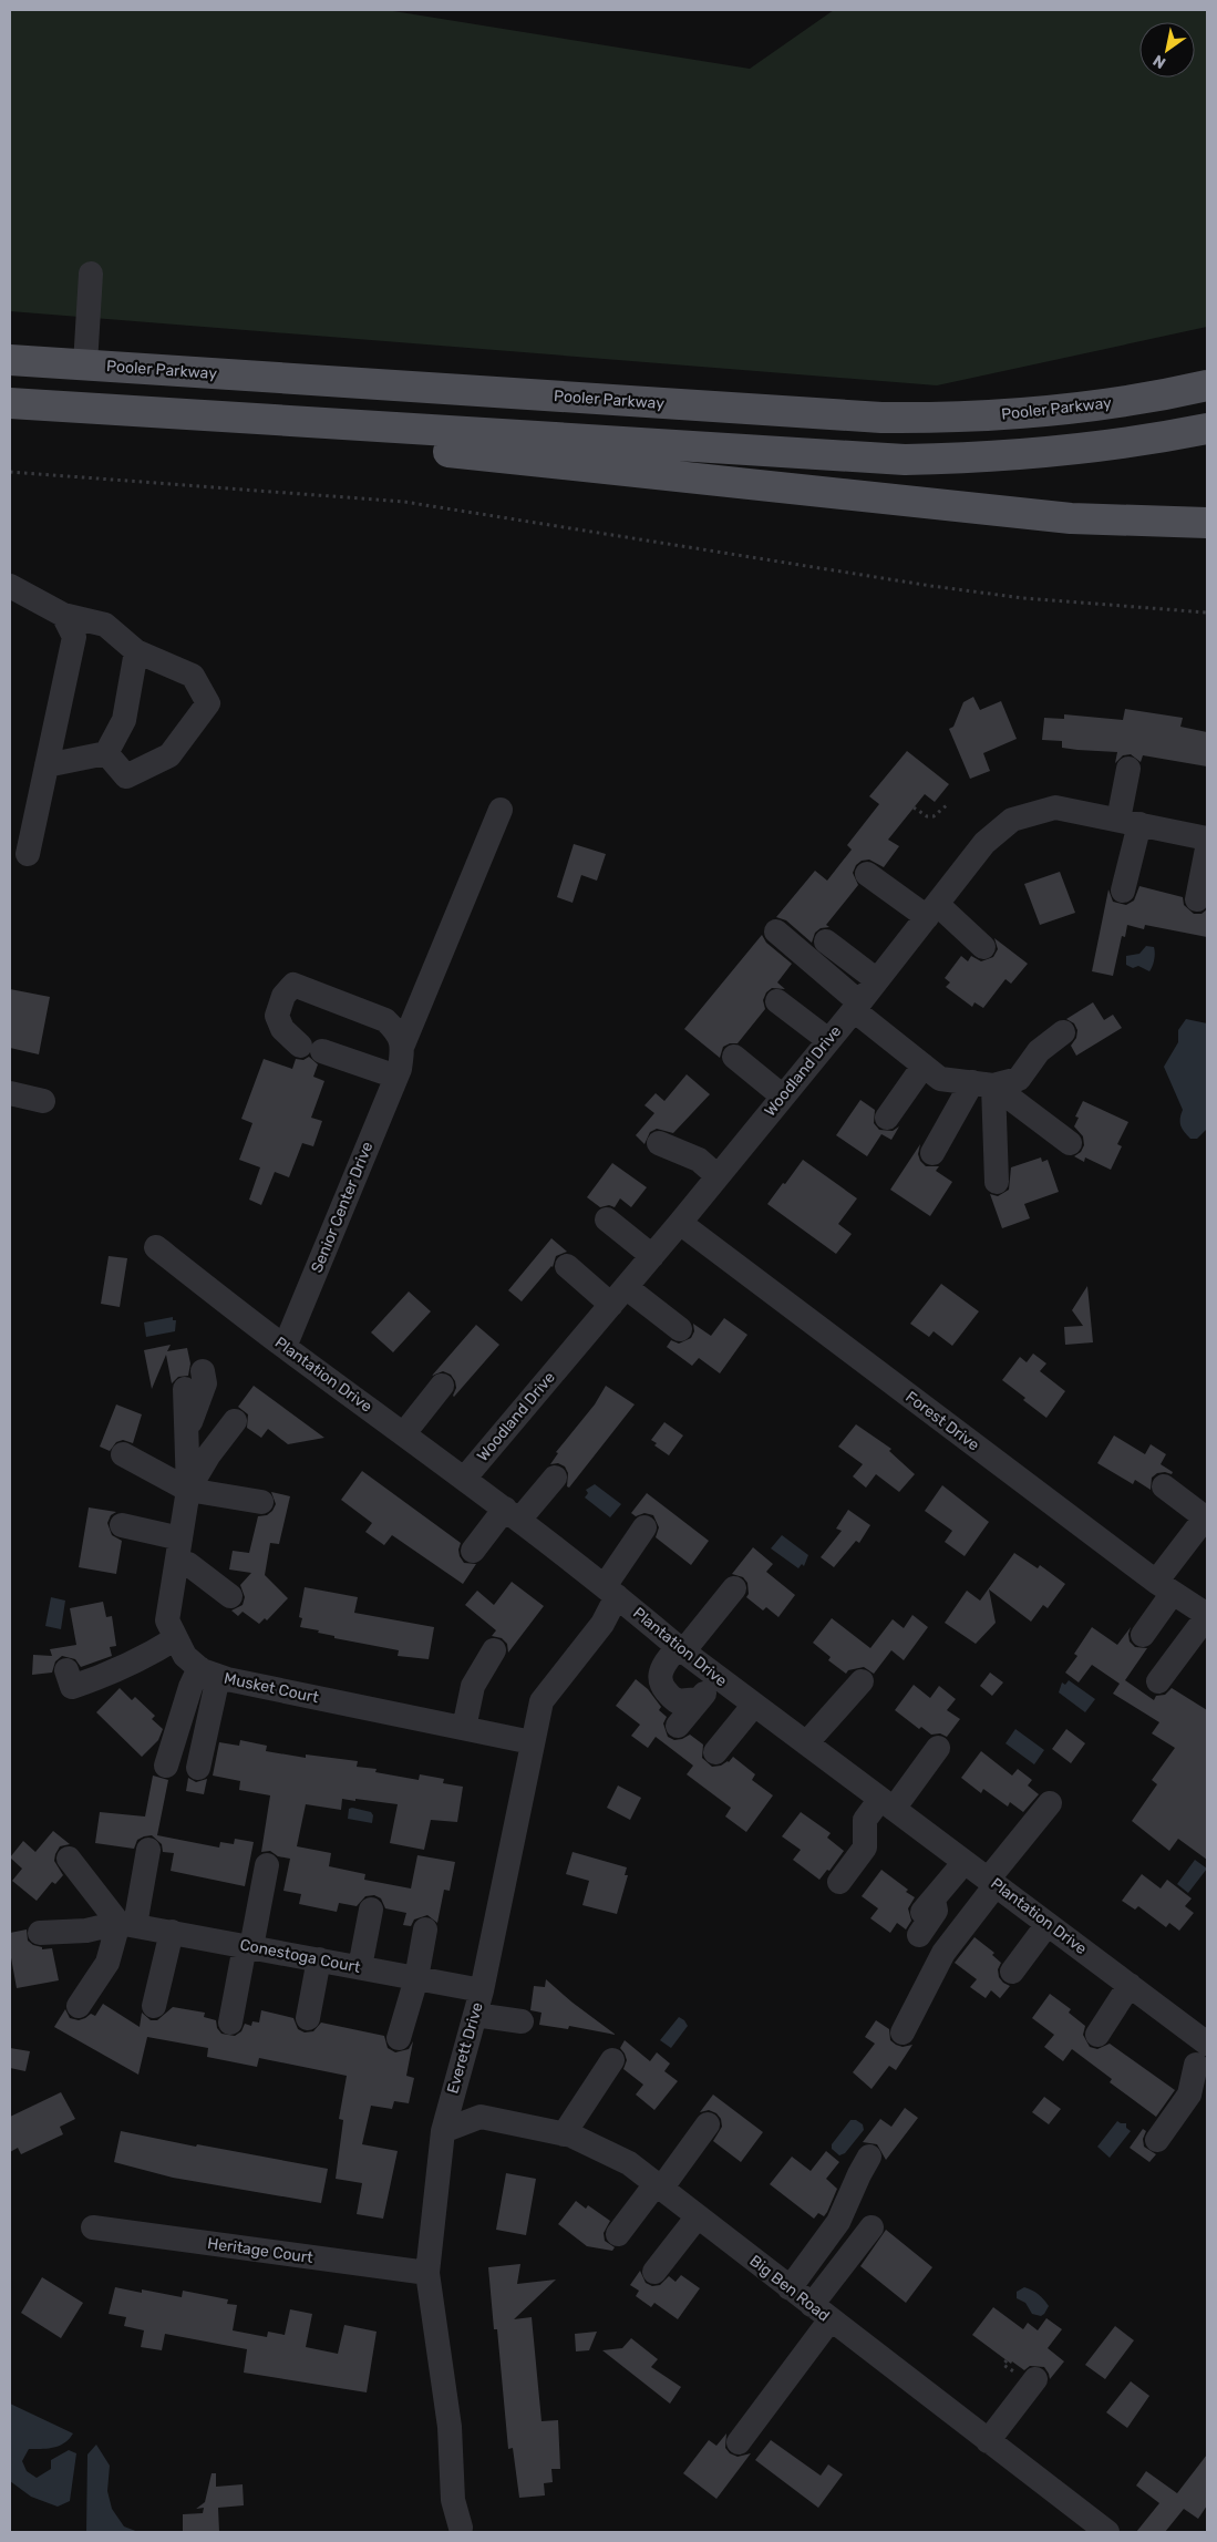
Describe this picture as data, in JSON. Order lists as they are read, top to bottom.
{
  "streets": {
    "main road": ["Pooler Parkway"],
    "street": [
      "Woodland Drive",
      "Senior Center Drive",
      "Plantation Drive",
      "Forest Drive",
      "Musket Court",
      "Conestoga Court",
      "Everett Drive",
      "Heritage Court",
      "Big Ben Road"
    ]
  },
  "crossings": [
    ["Woodland Drive", "Plantation Drive"],
    ["Woodland Drive", "Forest Drive"],
    ["Senior Center Drive", "Plantation Drive"],
    ["Plantation Drive", "Everett Drive"],
    ["Musket Court", "Everett Drive"],
    ["Conestoga Court", "Everett Drive"],
    ["Everett Drive", "Heritage Court"],
    ["Everett Drive", "Big Ben Road"]
  ],
  "north": "bottom left"
}
